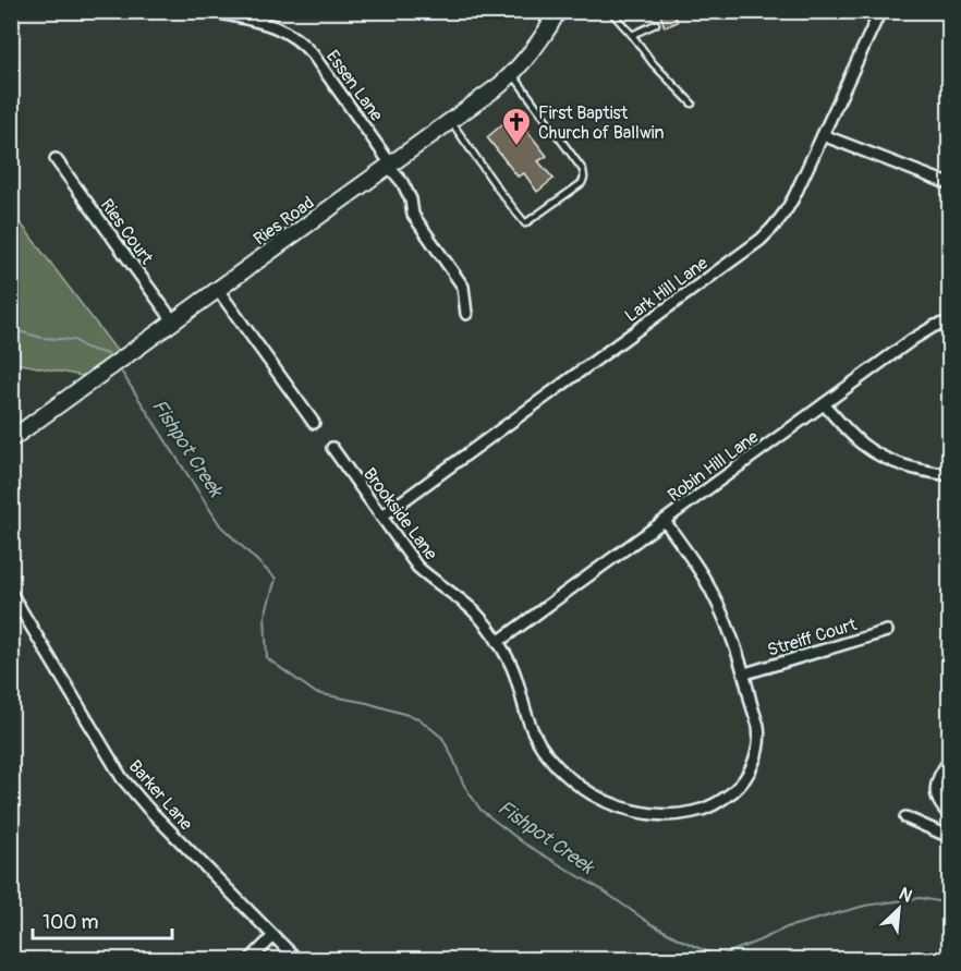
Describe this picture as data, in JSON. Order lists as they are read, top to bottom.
{
  "streets": {
    "street": [
      "Essen Lane",
      "Ries Road",
      "Ries Court",
      "Lark Hill Lane",
      "Robin Hill Lane",
      "Brookside Lane",
      "Streiff Court",
      "Barker Lane"
    ]
  },
  "crossings": [
    ["Essen Lane", "Ries Road"],
    ["Ries Road", "Ries Court"],
    ["Lark Hill Lane", "Brookside Lane"],
    ["Robin Hill Lane", "Brookside Lane"],
    ["Brookside Lane", "Streiff Court"]
  ],
  "water": ["Fishpot Creek"],
  "places": {
    "church": ["First Baptist Church of Ballwin"]
  },
  "scale_bar": "100 m",
  "north": "top right"
}
